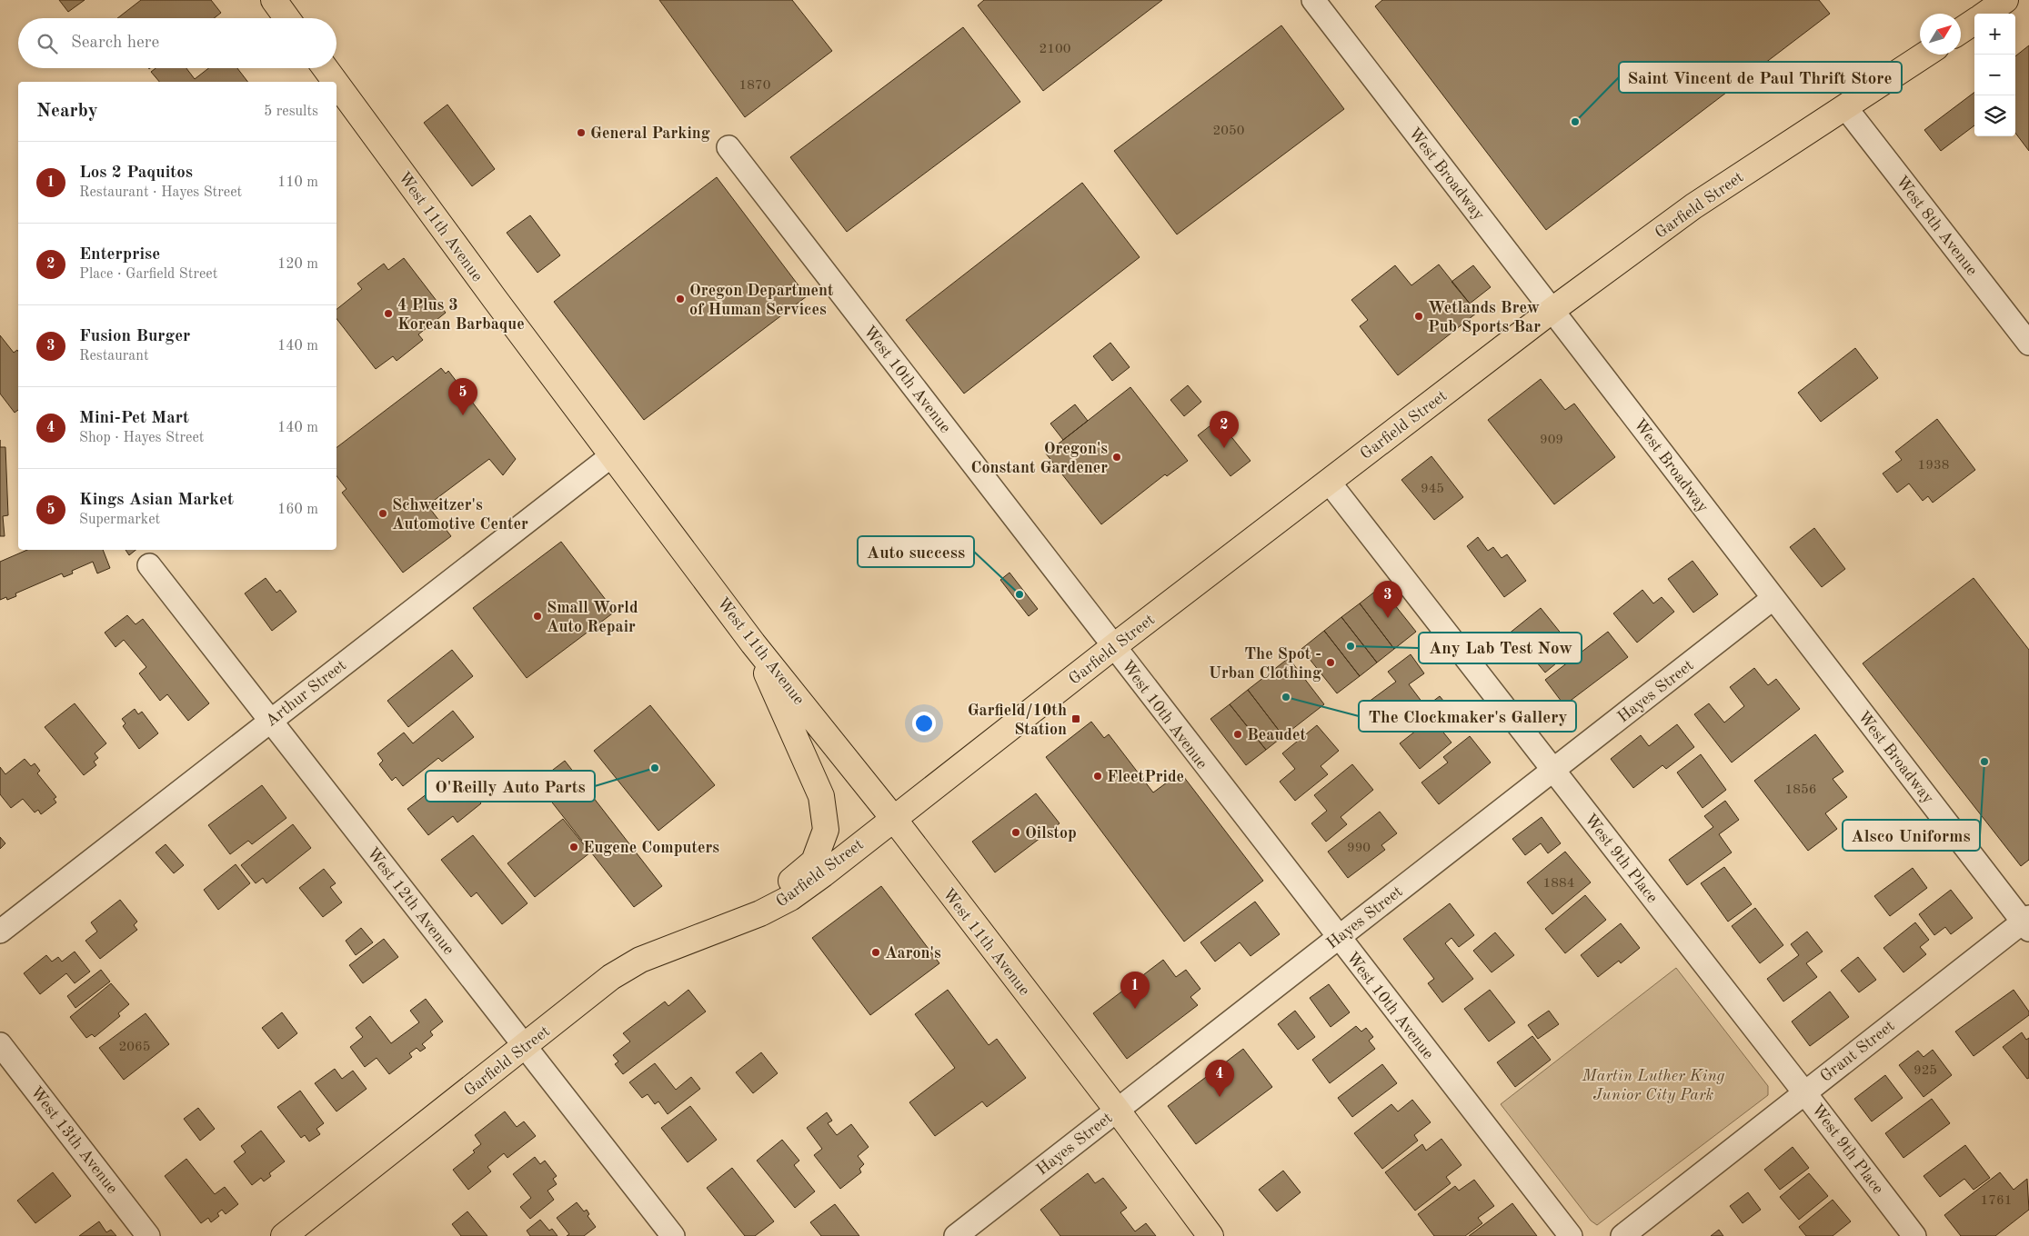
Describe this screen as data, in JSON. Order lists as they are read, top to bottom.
{
  "streets": {
    "main road": ["Garfield Street", "West 11th Avenue"],
    "street": [
      "West Broadway",
      "West 8th Avenue",
      "West 10th Avenue",
      "Hayes Street",
      "Arthur Street",
      "West 9th Place",
      "West 12th Avenue",
      "Grant Street",
      "West 13th Avenue"
    ]
  },
  "crossings": [
    ["West Broadway", "Garfield Street"],
    ["West Broadway", "Hayes Street"],
    ["West Broadway", "Grant Street"],
    ["Garfield Street", "West 8th Avenue"],
    ["Garfield Street", "West 11th Avenue"],
    ["Garfield Street", "West 10th Avenue"],
    ["Garfield Street", "West 9th Place"],
    ["Garfield Street", "West 12th Avenue"],
    ["West 11th Avenue", "Hayes Street"],
    ["West 11th Avenue", "Arthur Street"],
    ["West 10th Avenue", "Hayes Street"],
    ["Hayes Street", "West 9th Place"],
    ["Arthur Street", "West 12th Avenue"],
    ["West 9th Place", "Grant Street"]
  ],
  "parks": ["Martin Luther King Junior City Park"],
  "places": {
    "other": [
      "Saint Vincent de Paul Thrift Store",
      "General Parking",
      "Oregon Department of Human Services",
      "4 Plus 3 Korean Barbaque",
      "Wetlands Brew Pub Sports Bar",
      "Oregon's Constant Gardener",
      "Schweitzer's Automotive Center",
      "Auto success",
      "Small World Auto Repair",
      "Any Lab Test Now",
      "The Spot - Urban Clothing",
      "The Clockmaker's Gallery",
      "Beaudet",
      "Alsco Uniforms",
      "O'Reilly Auto Parts",
      "FleetPride",
      "Oilstop",
      "Eugene Computers",
      "Aaron's"
    ],
    "transit": ["Garfield/10th Station"]
  },
  "house_numbers": [
    "2100",
    "1870",
    "2050",
    "909",
    "1938",
    "945",
    "1856",
    "990",
    "1884",
    "2065",
    "925",
    "1761"
  ],
  "north": "top right",
  "page": {
    "map_buttons": ["+", "−"],
    "search": "Search here",
    "heading": ["Nearby", "5 results"],
    "list": [
      {
        "mark": "1",
        "name": "Los 2 Paquitos",
        "note": "Restaurant · Hayes Street",
        "value": "110 m"
      },
      {
        "mark": "2",
        "name": "Enterprise",
        "note": "Place · Garfield Street",
        "value": "120 m"
      },
      {
        "mark": "3",
        "name": "Fusion Burger",
        "note": "Restaurant",
        "value": "140 m"
      },
      {
        "mark": "4",
        "name": "Mini-Pet Mart",
        "note": "Shop · Hayes Street",
        "value": "140 m"
      },
      {
        "mark": "5",
        "name": "Kings Asian Market",
        "note": "Supermarket",
        "value": "160 m"
      }
    ],
    "pins": [
      "5",
      "2",
      "3",
      "1",
      "4"
    ]
  }
}
